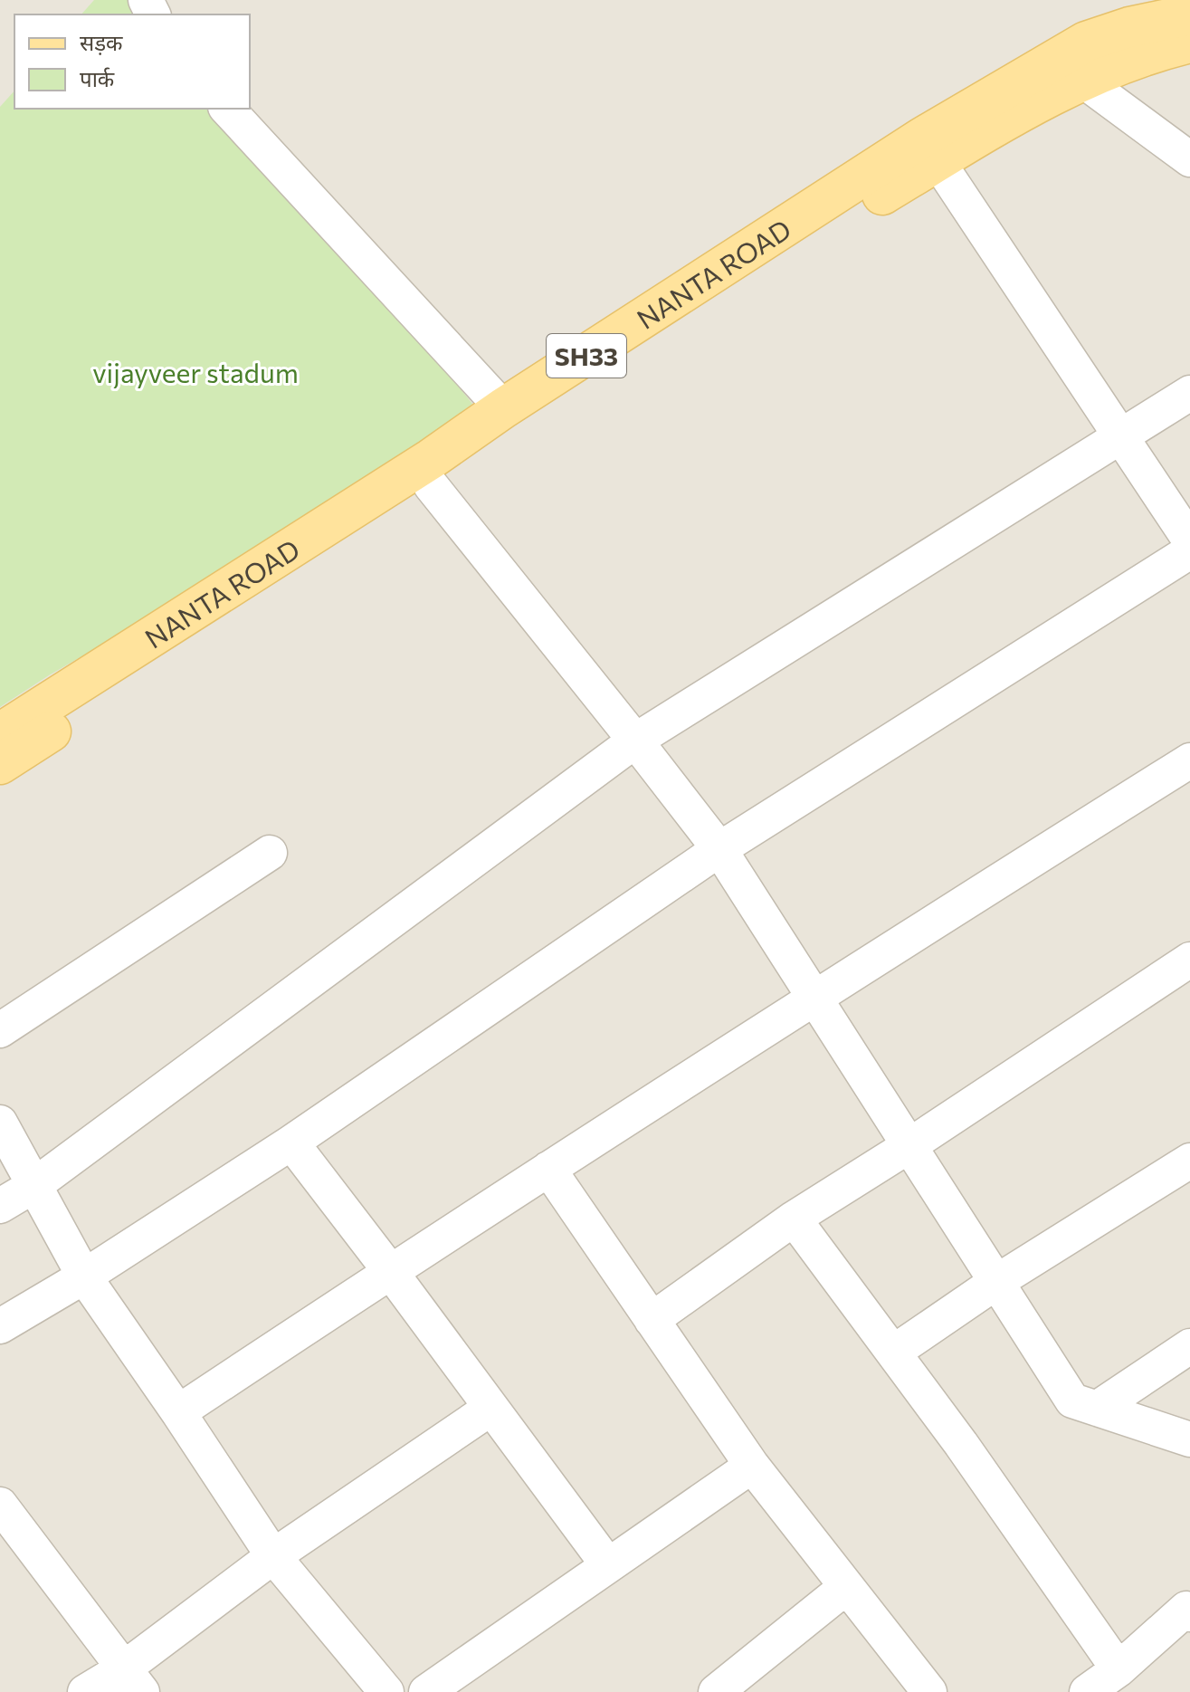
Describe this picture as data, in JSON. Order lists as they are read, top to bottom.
{
  "streets": {
    "main road": ["NANTA ROAD", "SH33"]
  },
  "parks": ["vijayveer stadum"],
  "legend": ["सड़क", "पार्क"]
}
